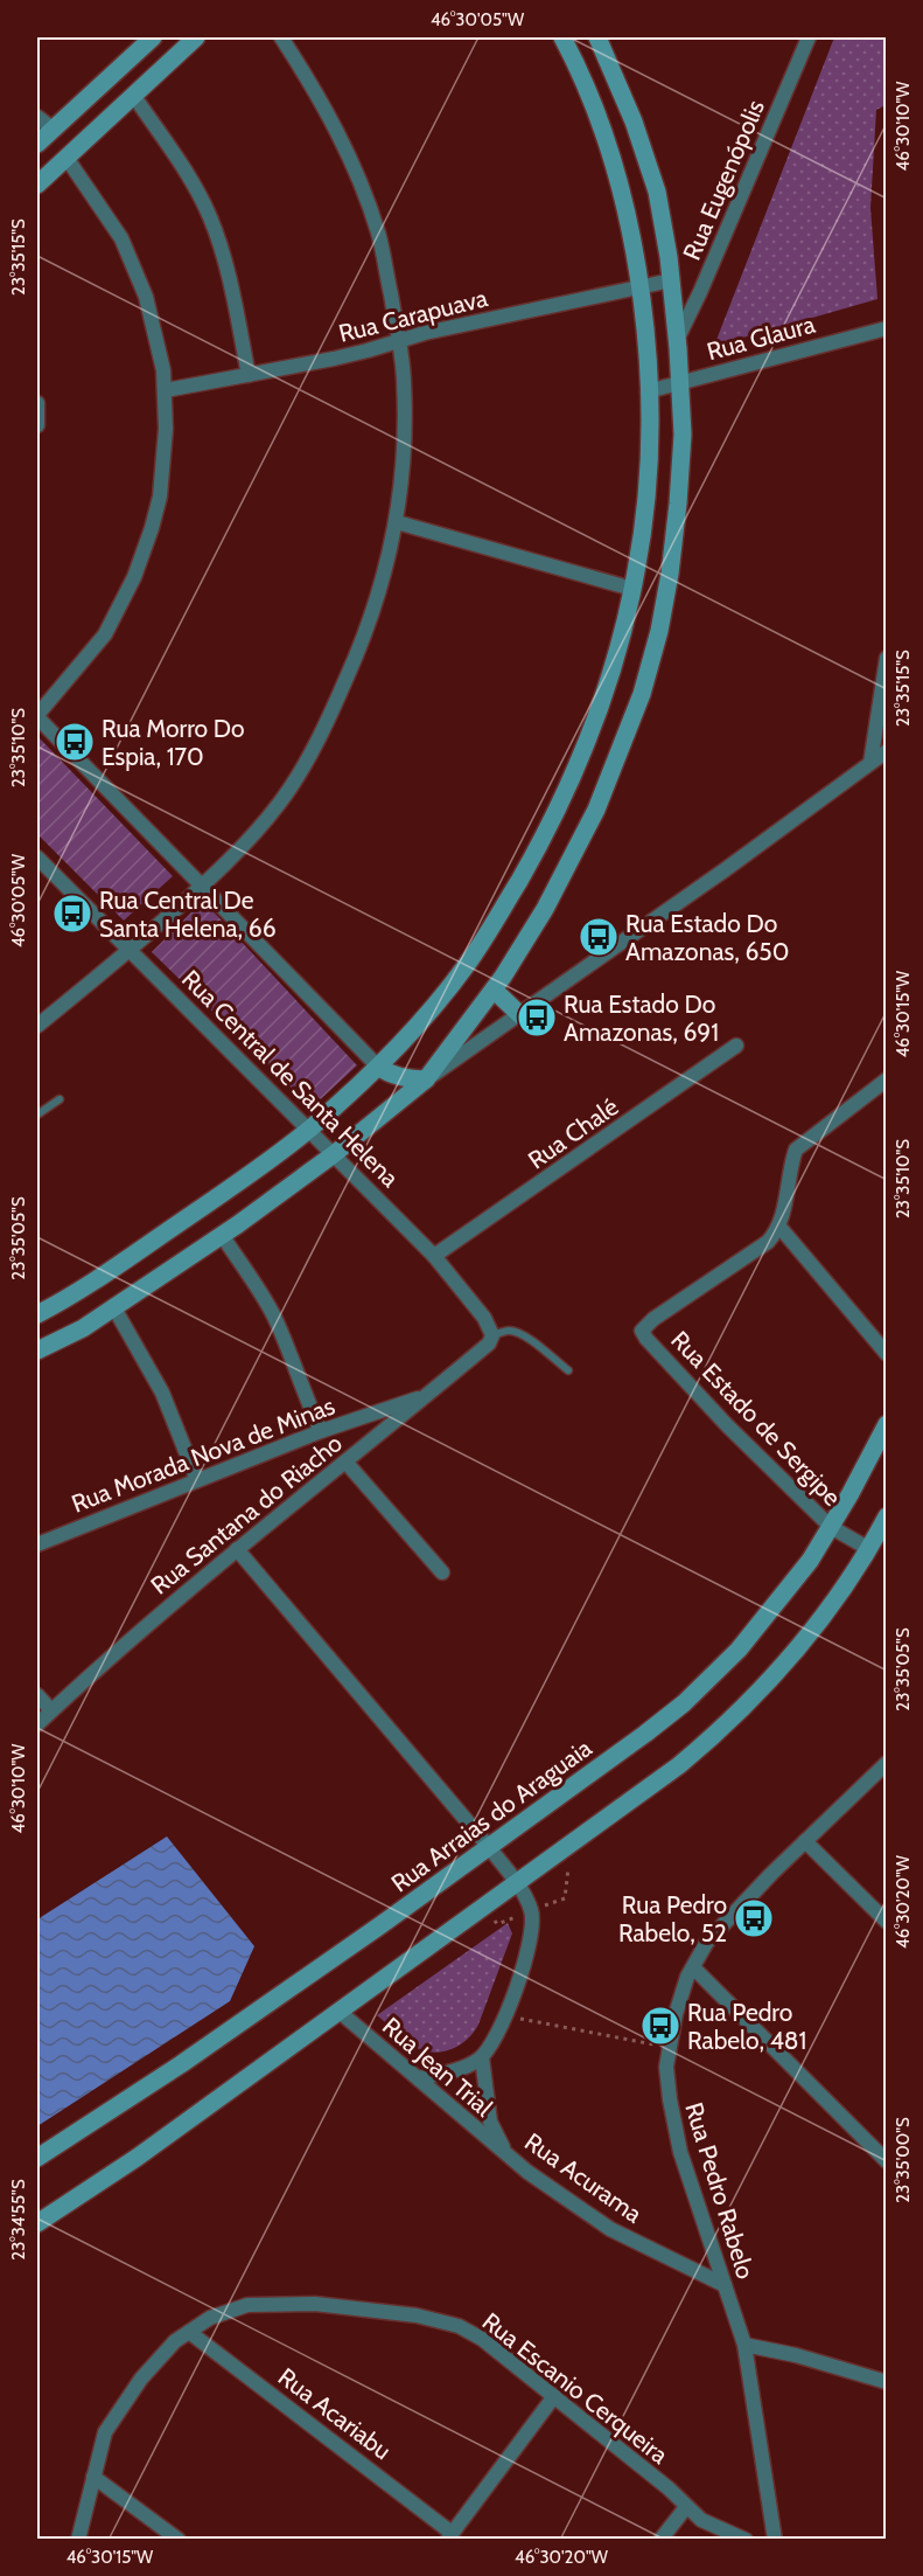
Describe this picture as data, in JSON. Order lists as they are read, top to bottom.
{
  "streets": {
    "street": [
      "Rua Eugenópolis",
      "Rua Carapuava",
      "Rua Glaura",
      "Rua Central de Santa Helena",
      "Rua Chalé",
      "Rua Estado de Sergipe",
      "Rua Morada Nova de Minas",
      "Rua Santana do Riacho",
      "Rua Arraias do Araguaia",
      "Rua Jean Trial",
      "Rua Acurama",
      "Rua Pedro Rabelo",
      "Rua Escanio Cerqueira",
      "Rua Acariabu"
    ]
  },
  "crossings": [
    ["Rua Central de Santa Helena", "Rua Chalé"],
    ["Rua Central de Santa Helena", "Rua Santana do Riacho"],
    ["Rua Estado de Sergipe", "Rua Arraias do Araguaia"],
    ["Rua Morada Nova de Minas", "Rua Santana do Riacho"],
    ["Rua Jean Trial", "Rua Acurama"],
    ["Rua Acurama", "Rua Pedro Rabelo"],
    ["Rua Escanio Cerqueira", "Rua Acariabu"]
  ],
  "places": {
    "bus stop": [
      "Rua Morro Do Espia, 170",
      "Rua Central De Santa Helena, 66",
      "Rua Estado Do Amazonas, 650",
      "Rua Estado Do Amazonas, 691",
      "Rua Pedro Rabelo, 52",
      "Rua Pedro Rabelo, 481"
    ]
  },
  "coordinates": [
    "46°30'05\"W",
    "46°30'10\"W",
    "23°35'15\"S",
    "23°35'10\"S",
    "46°30'15\"W",
    "23°35'05\"S",
    "46°30'20\"W",
    "23°35'00\"S",
    "23°34'55\"S"
  ]
}
